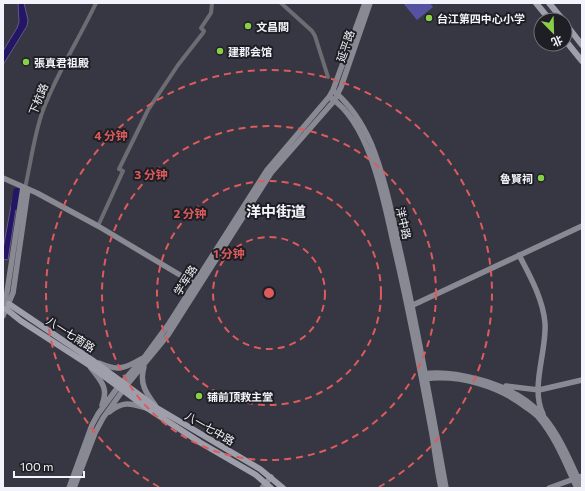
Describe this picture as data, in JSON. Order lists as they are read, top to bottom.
{
  "streets": {
    "main road": [
      "延平路",
      "下杭路",
      "洋中路",
      "学军路",
      "八一七南路",
      "八一七中路"
    ]
  },
  "crossings": [
    ["延平路", "洋中路"],
    ["延平路", "学军路"],
    ["下杭路", "八一七南路"],
    ["洋中路", "学军路"],
    ["学军路", "八一七南路"],
    ["学军路", "八一七中路"],
    ["八一七南路", "八一七中路"]
  ],
  "districts": ["洋中街道"],
  "places": [
    "台江第四中心小学",
    "文昌閣",
    "建郡会馆",
    "張真君祖殿",
    "魯賢祠",
    "铺前顶救主堂"
  ],
  "scale_bar": "100 m",
  "north": "bottom right",
  "rings": [
    "4 分钟",
    "3 分钟",
    "2 分钟",
    "1 分钟"
  ]
}
